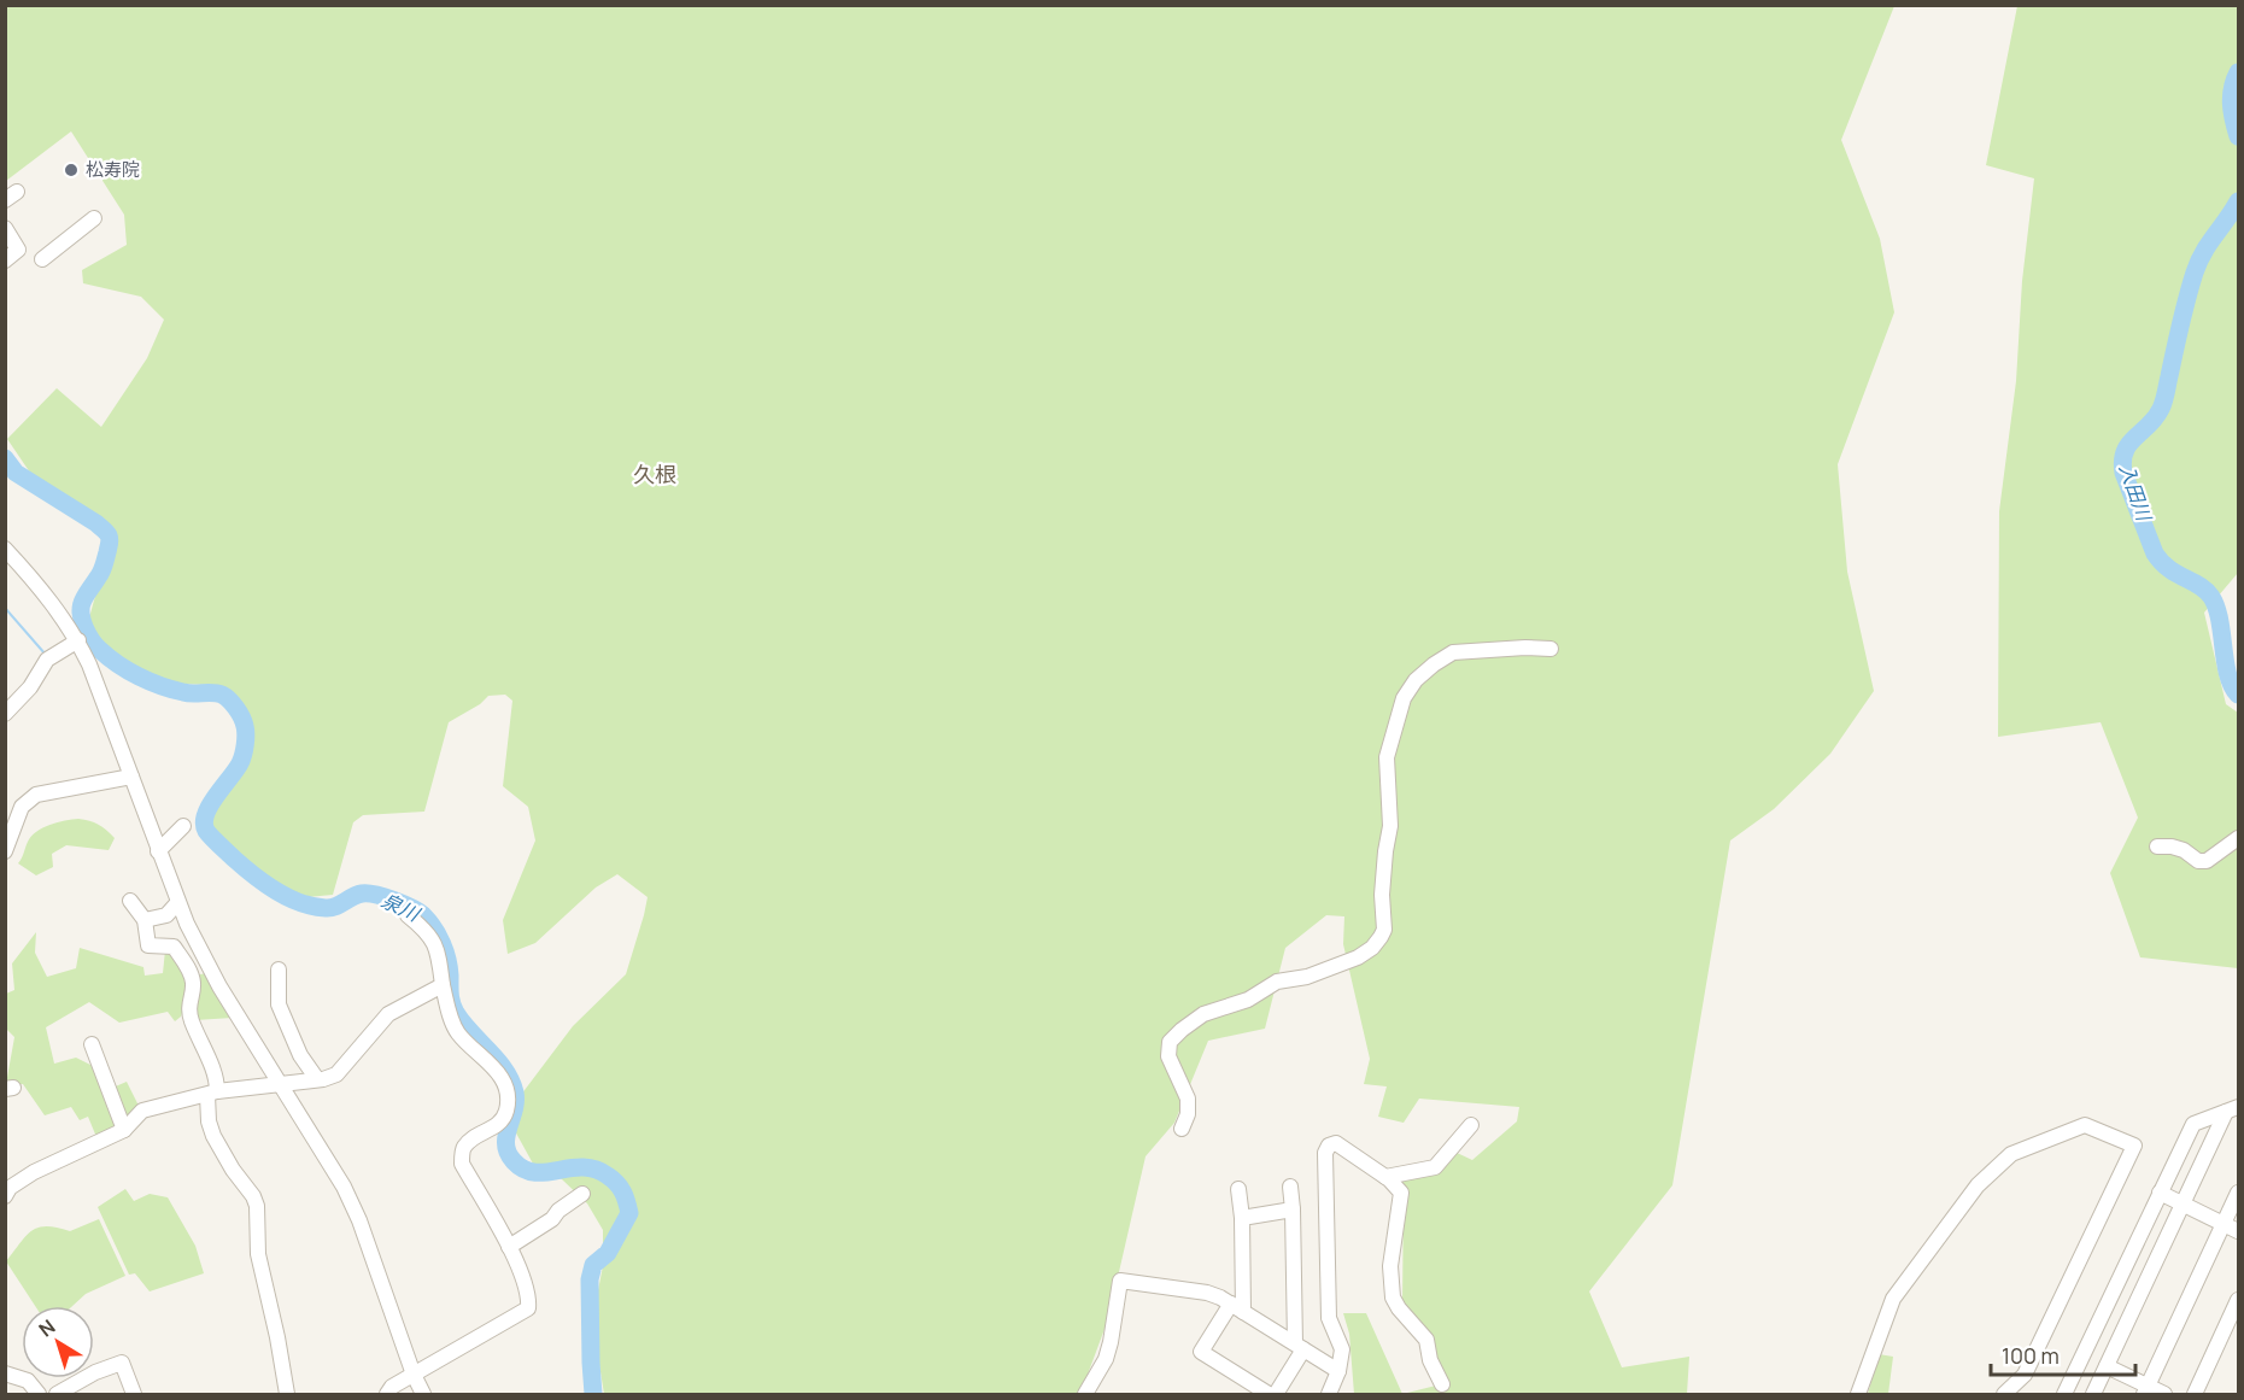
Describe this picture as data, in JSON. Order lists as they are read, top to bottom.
{
  "districts": ["久根"],
  "water": ["入田川", "泉川"],
  "places": ["松寿院"],
  "scale_bar": "100 m",
  "north": "top left"
}
